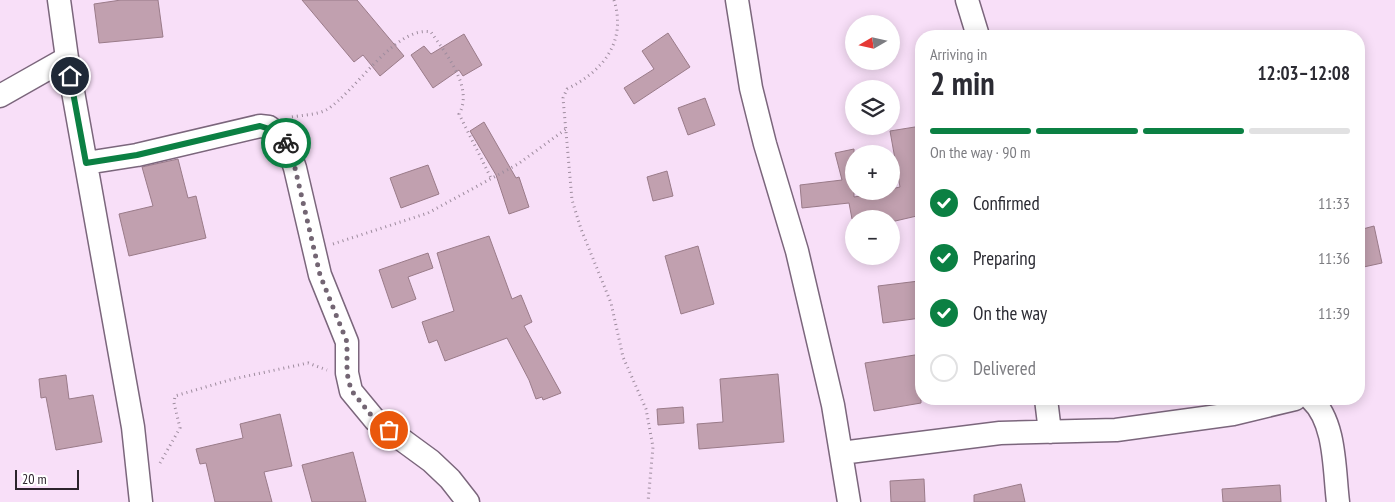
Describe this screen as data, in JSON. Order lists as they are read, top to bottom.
{
  "scale_bar": "20 m",
  "north": "left",
  "page": {
    "map_buttons": ["+", "−"],
    "heading": ["2 min", "Arriving in", "12:03–12:08"],
    "bar": "On the way · 90 m",
    "list": [
      ["Confirmed", "11:33"],
      ["Preparing", "11:36"],
      ["On the way", "11:39"],
      "Delivered"
    ],
    "scale": "20 m"
  }
}
